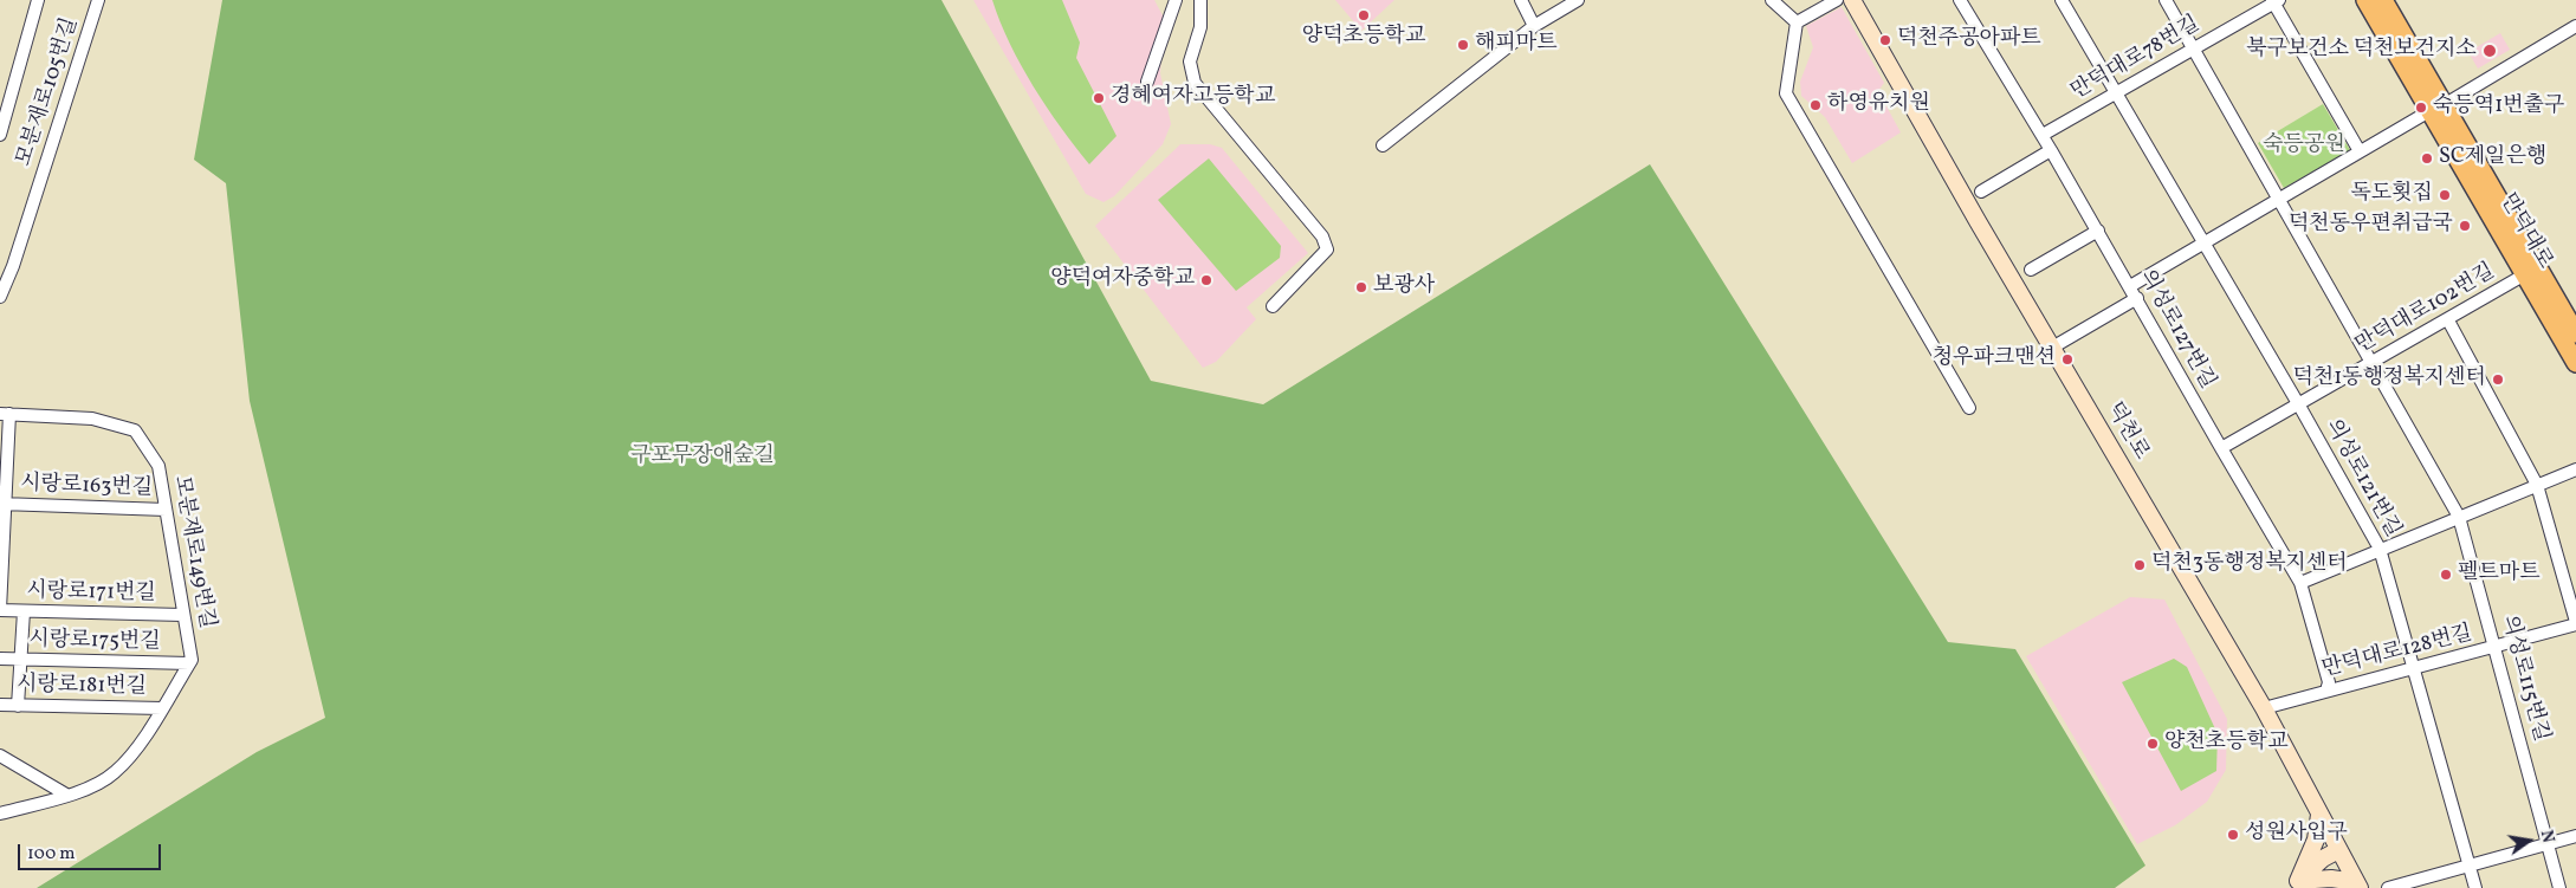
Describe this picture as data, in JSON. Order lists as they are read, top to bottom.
{
  "streets": {
    "main road": ["만덕대로", "덕천로"],
    "street": [
      "만덕대로78번길",
      "모분재로105번길",
      "만덕대로102번길",
      "의성로127번길",
      "의성로121번길",
      "시랑로163번길",
      "모분재로149번길",
      "시랑로171번길",
      "시랑로175번길",
      "만덕대로128번길",
      "의성로115번길",
      "시랑로181번길"
    ]
  },
  "crossings": [
    ["만덕대로78번길", "의성로127번길"],
    ["만덕대로78번길", "의성로121번길"],
    ["만덕대로78번길", "의성로115번길"],
    ["만덕대로", "만덕대로102번길"],
    ["만덕대로102번길", "의성로127번길"],
    ["만덕대로102번길", "의성로121번길"],
    ["만덕대로102번길", "의성로115번길"],
    ["의성로127번길", "만덕대로128번길"],
    ["덕천로", "만덕대로128번길"],
    ["의성로121번길", "만덕대로128번길"],
    ["시랑로163번길", "모분재로149번길"],
    ["시랑로163번길", "시랑로171번길"],
    ["모분재로149번길", "시랑로171번길"],
    ["모분재로149번길", "시랑로175번길"],
    ["만덕대로128번길", "의성로115번길"]
  ],
  "parks": ["숙등공원", "구포무장애숲길"],
  "places": [
    "양덕초등학교",
    "덕천주공아파트",
    "해피마트",
    "북구보건소 덕천보건지소",
    "경혜여자고등학교",
    "하영유치원",
    "숙등역1번출구",
    "SC제일은행",
    "독도횟집",
    "덕천동우편취급국",
    "양덕여자중학교",
    "보광사",
    "청우파크맨션",
    "덕천1동행정복지센터",
    "덕천3동행정복지센터",
    "펠트마트",
    "양천초등학교",
    "성원사입구"
  ],
  "scale_bar": "100 m",
  "north": "right"
}
